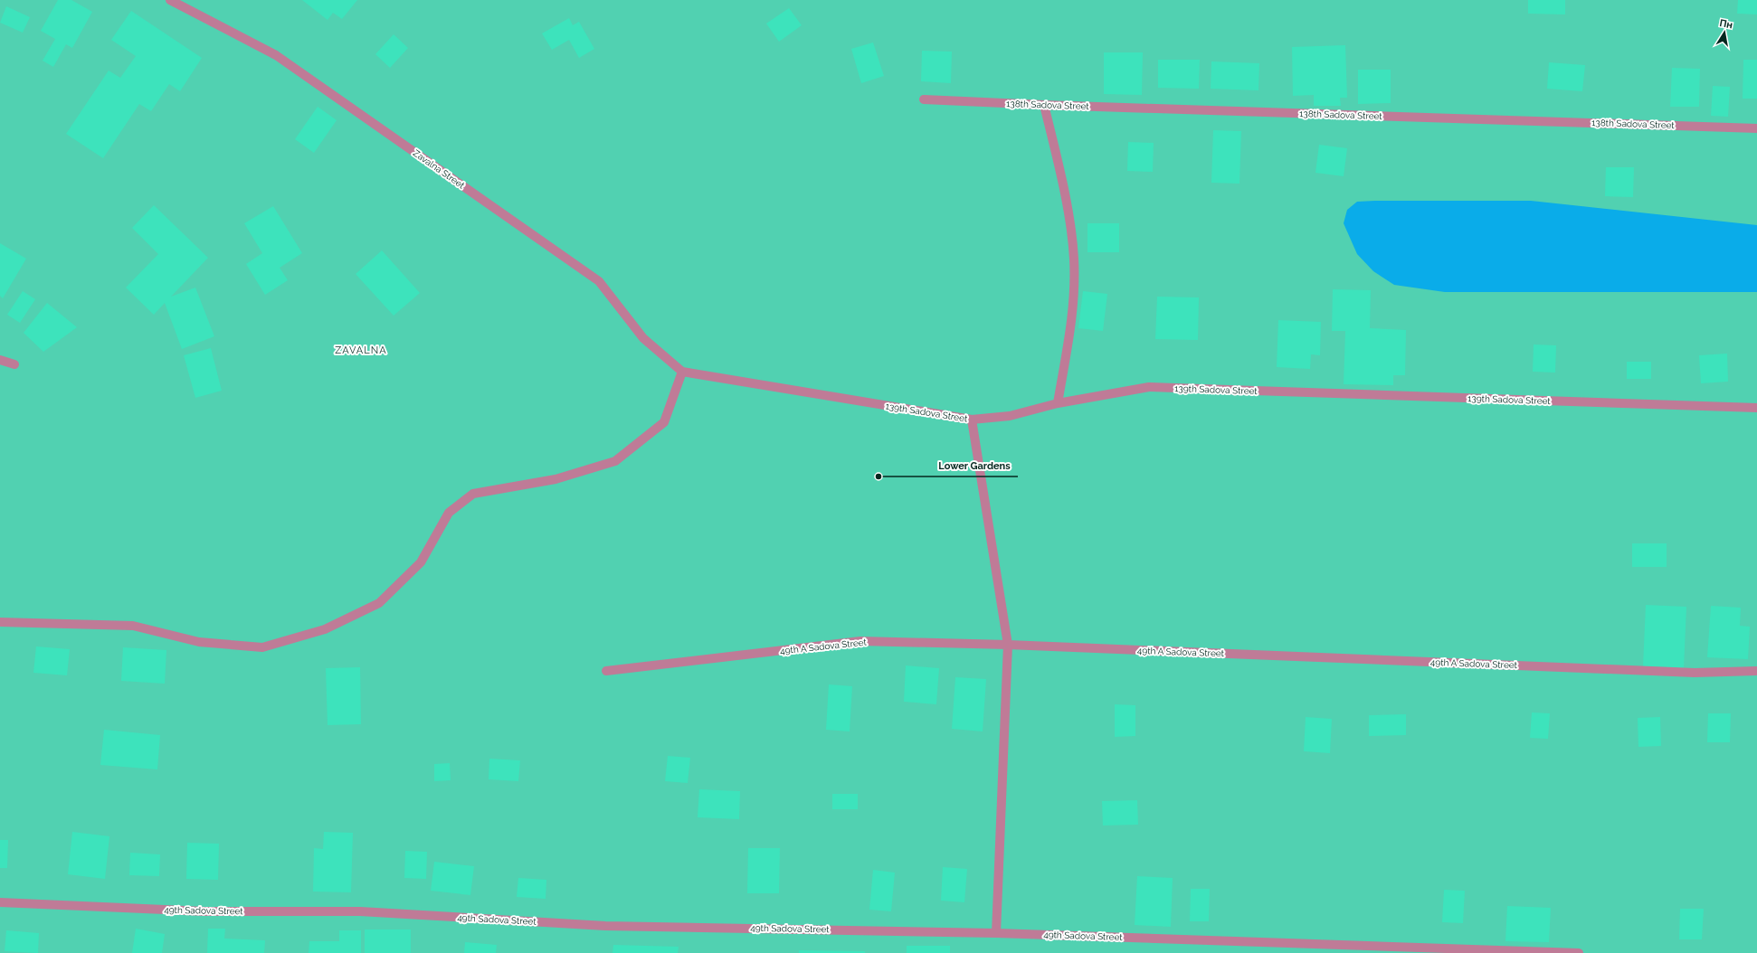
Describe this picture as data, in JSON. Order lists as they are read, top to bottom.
{
  "streets": {
    "street": [
      "138th Sadova Street",
      "Zavalna Street",
      "139th Sadova Street",
      "49th A Sadova Street",
      "49th Sadova Street"
    ]
  },
  "crossings": [
    ["Zavalna Street", "139th Sadova Street"]
  ],
  "districts": ["ZAVALNA"],
  "places": ["Lower Gardens"],
  "north": "top"
}
